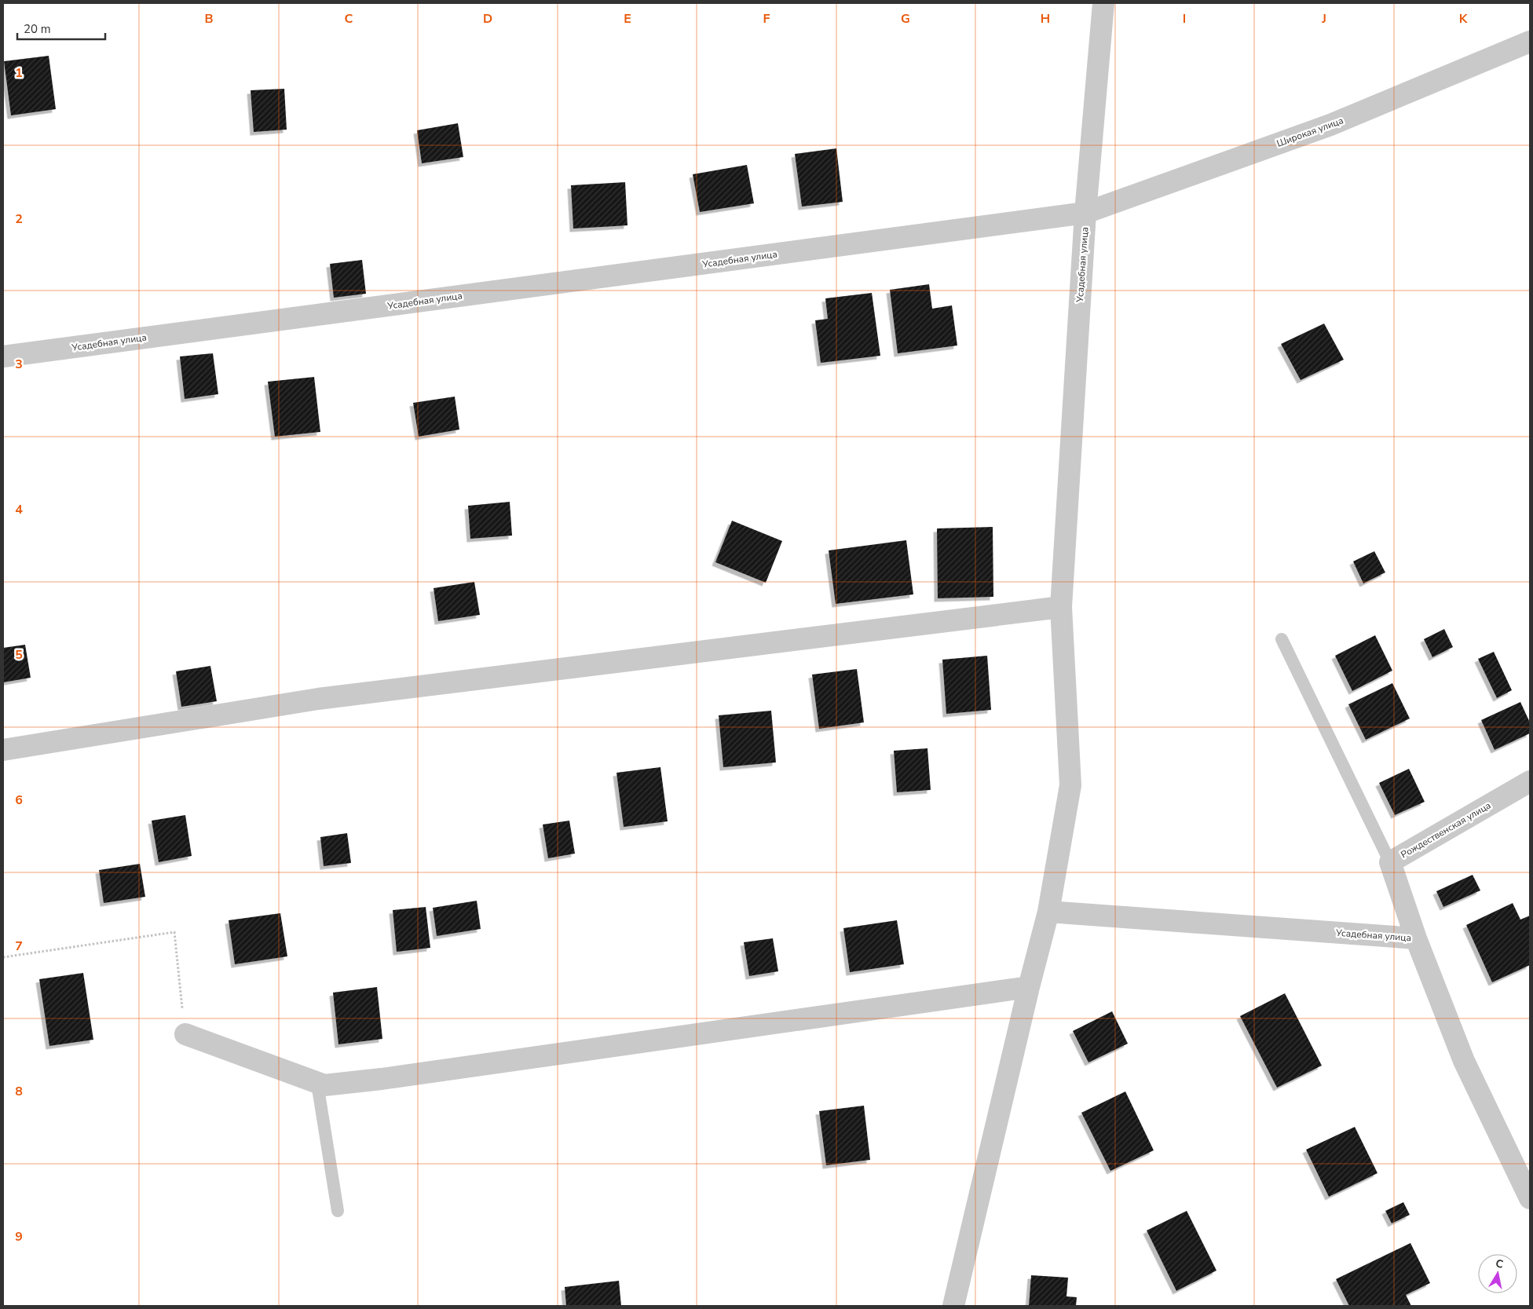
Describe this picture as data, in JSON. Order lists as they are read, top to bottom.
{
  "streets": {
    "street": ["Широкая улица", "Усадебная улица", "Рождественская улица"]
  },
  "crossings": [
    ["Широкая улица", "Усадебная улица"],
    ["Усадебная улица", "Рождественская улица"]
  ],
  "scale_bar": "20 m",
  "north": "top",
  "grid": {
    "columns": [
      "B",
      "C",
      "D",
      "E",
      "F",
      "G",
      "H",
      "I",
      "J",
      "K"
    ],
    "rows": [
      "1",
      "2",
      "3",
      "4",
      "5",
      "6",
      "7",
      "8",
      "9"
    ]
  }
}
